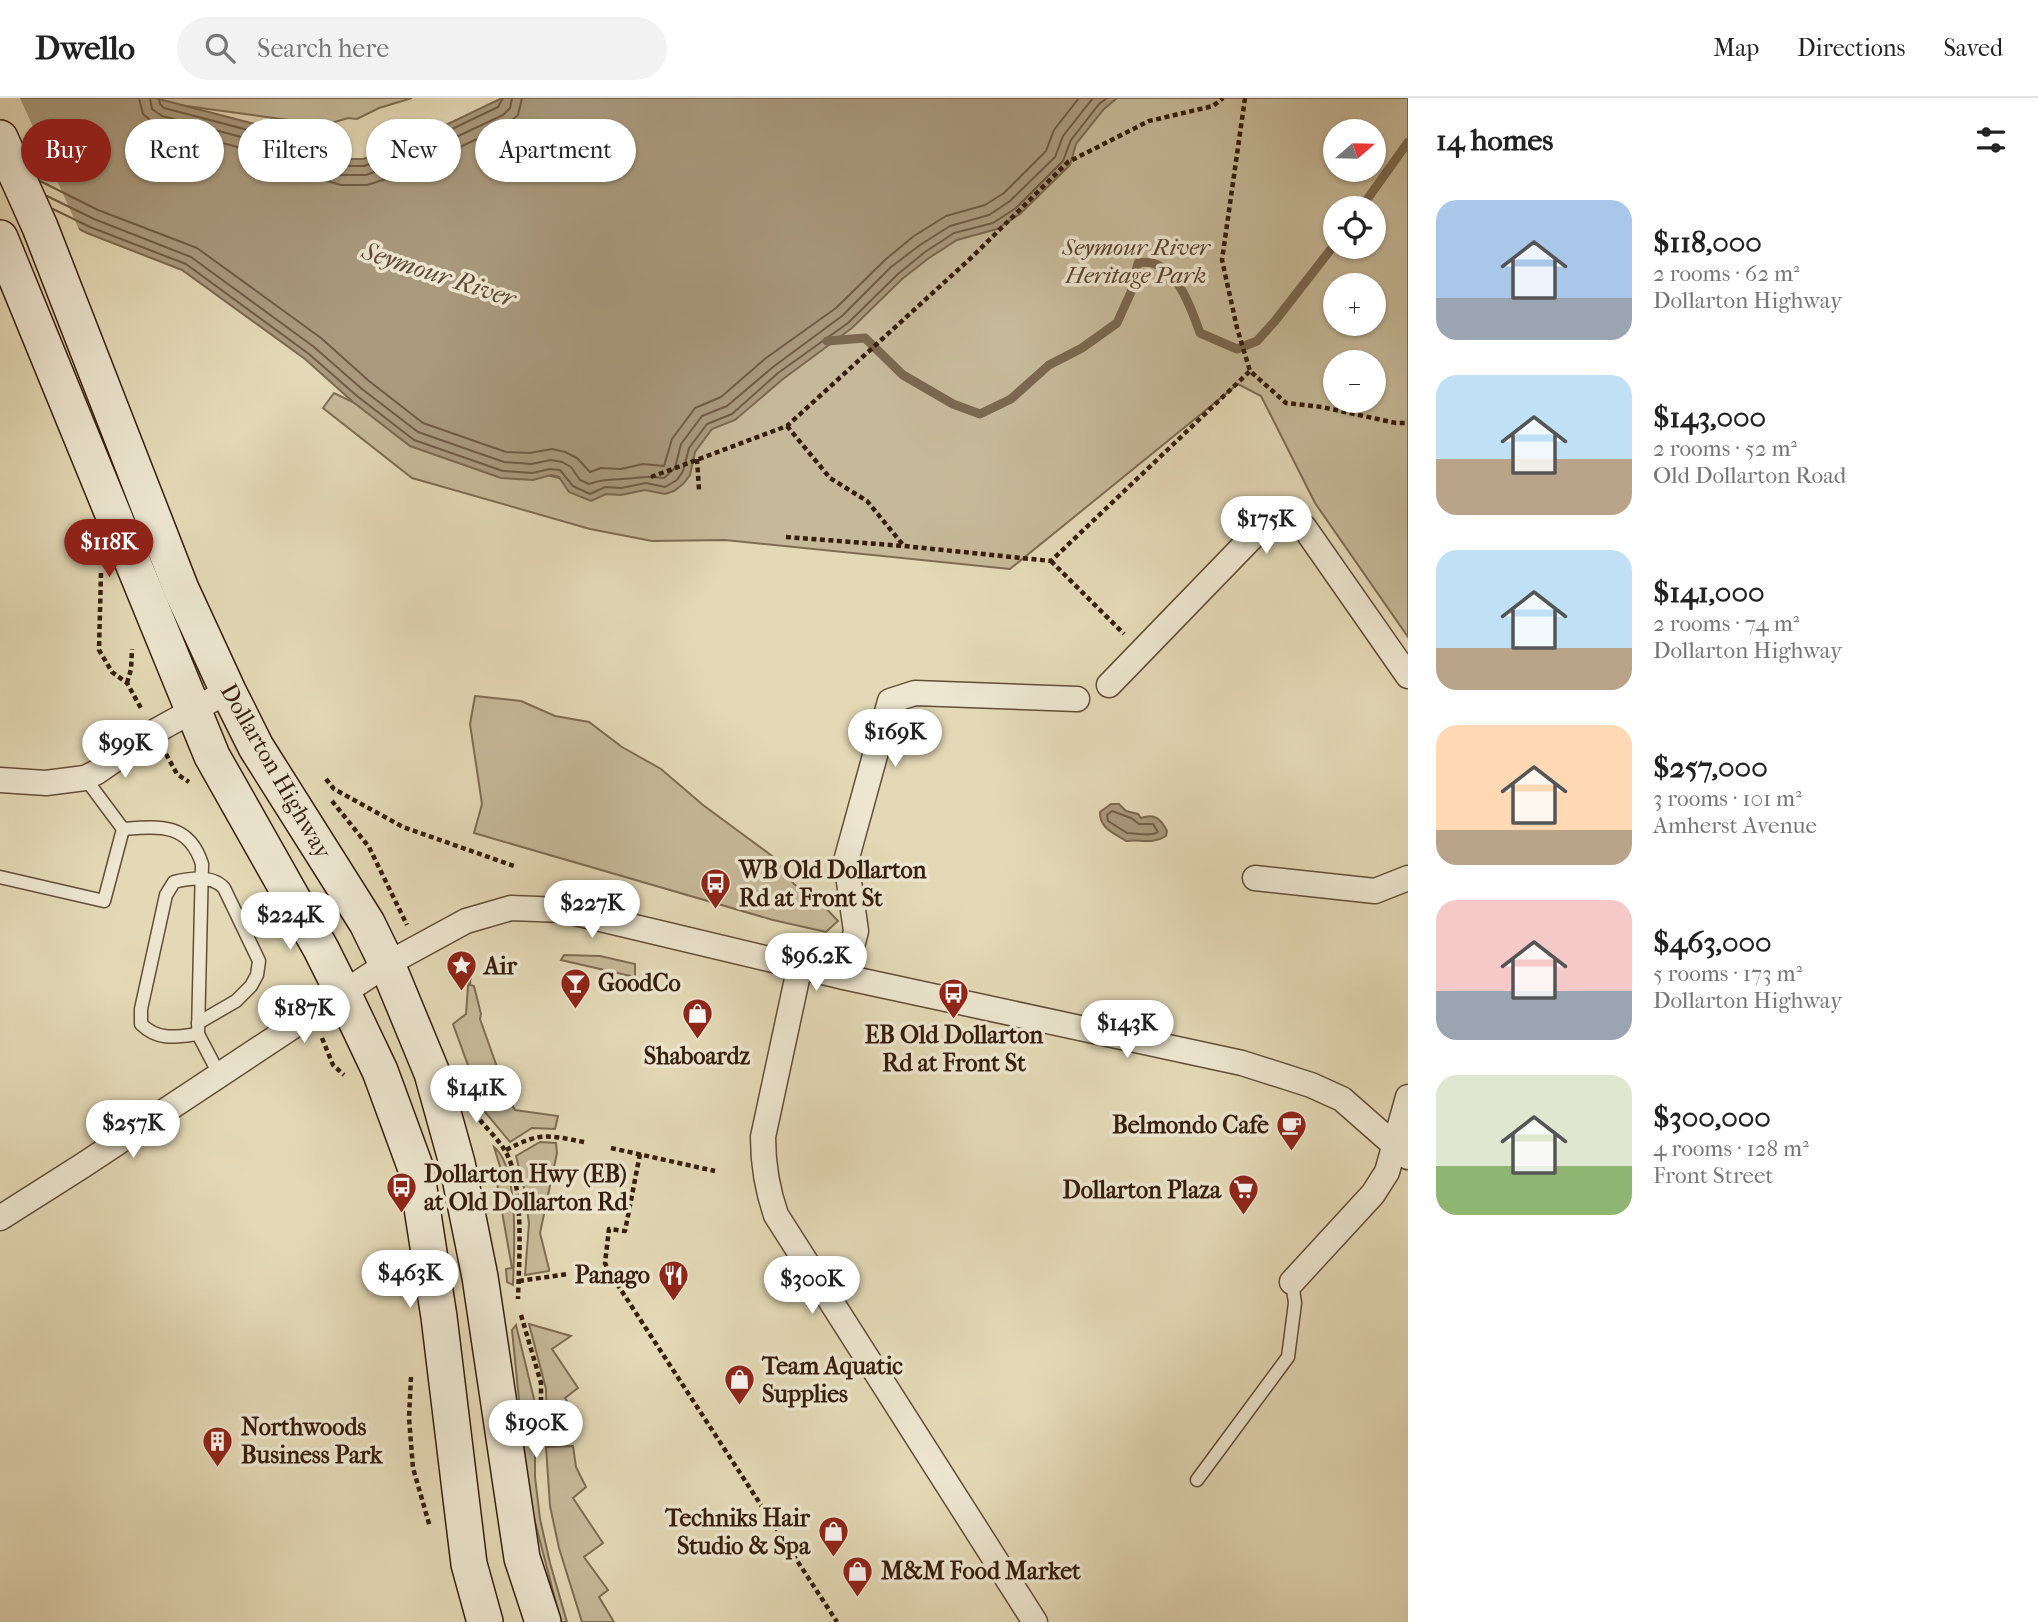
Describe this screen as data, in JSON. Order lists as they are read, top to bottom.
{
  "streets": {
    "main road": ["Dollarton Highway"]
  },
  "water": ["Seymour River"],
  "parks": ["Seymour River Heritage Park"],
  "places": {
    "bus stop": ["WB Old Dollarton Rd at Front St", "EB Old Dollarton Rd at Front St", "Dollarton Hwy (EB) at Old Dollarton Rd"],
    "place": ["Air"],
    "bar": ["GoodCo"],
    "shop": [
      "Shaboardz",
      "Team Aquatic Supplies",
      "Techniks Hair Studio & Spa",
      "M&M Food Market"
    ],
    "cafe": ["Belmondo Cafe"],
    "supermarket": ["Dollarton Plaza"],
    "restaurant": ["Panago"],
    "building": ["Northwoods Business Park"]
  },
  "north": "right",
  "page": {
    "header": "Dwello",
    "search": "Search here",
    "nav": ["Map", "Directions", "Saved"],
    "heading": "14 homes",
    "map_buttons": ["+", "−"],
    "chip": [
      "Buy",
      "Rent",
      "Filters",
      "New",
      "Apartment"
    ],
    "list": [
      {
        "name": "$118,000",
        "note": "2 rooms · 62 m² · Dollarton Highway"
      },
      {
        "name": "$143,000",
        "note": "2 rooms · 52 m² · Old Dollarton Road"
      },
      {
        "name": "$141,000",
        "note": "2 rooms · 74 m² · Dollarton Highway"
      },
      {
        "name": "$257,000",
        "note": "3 rooms · 101 m² · Amherst Avenue"
      },
      {
        "name": "$463,000",
        "note": "5 rooms · 173 m² · Dollarton Highway"
      },
      {
        "name": "$300,000",
        "note": "4 rooms · 128 m² · Front Street"
      }
    ],
    "price": [
      "$175K",
      "$118K",
      "$169K",
      "$99K",
      "$227K",
      "$224K",
      "$96.2K",
      "$187K",
      "$143K",
      "$141K",
      "$257K",
      "$463K",
      "$300K",
      "$190K"
    ]
  }
}
